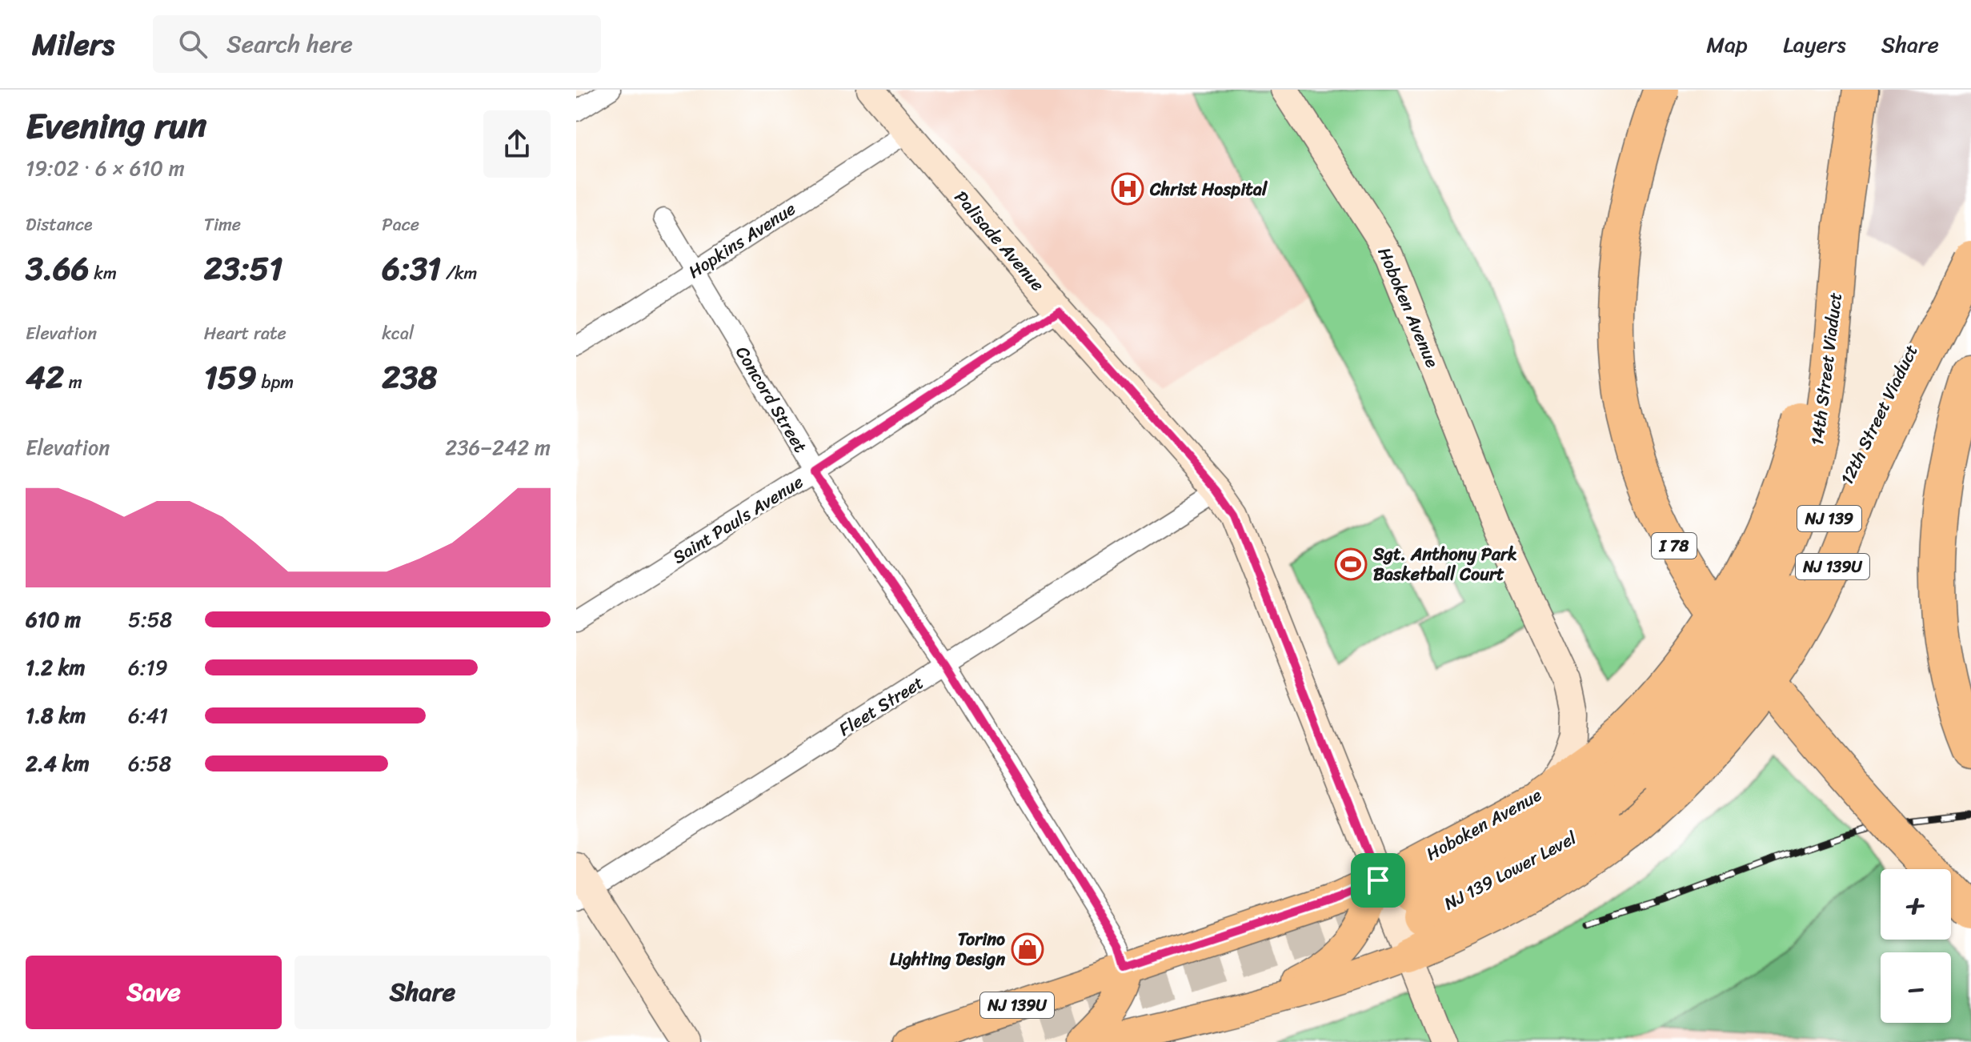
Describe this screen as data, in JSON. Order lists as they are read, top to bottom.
{
  "streets": {
    "highway": [
      "12th Street Viaduct",
      "NJ 139",
      "I 78",
      "NJ 139U",
      "NJ 139 Lower Level"
    ],
    "main road": ["Palisade Avenue", "Hoboken Avenue"],
    "street": [
      "Hopkins Avenue",
      "Concord Street",
      "Saint Pauls Avenue",
      "Fleet Street"
    ]
  },
  "crossings": [
    ["Hopkins Avenue", "Palisade Avenue"],
    ["Hopkins Avenue", "Concord Street"],
    ["Palisade Avenue", "Hoboken Avenue"],
    ["Palisade Avenue", "Saint Pauls Avenue"],
    ["Palisade Avenue", "NJ 139U"],
    ["Palisade Avenue", "Fleet Street"],
    ["Hoboken Avenue", "Concord Street"],
    ["Hoboken Avenue", "NJ 139U"],
    ["Concord Street", "Saint Pauls Avenue"],
    ["Concord Street", "Fleet Street"],
    ["12th Street Viaduct", "NJ 139U"],
    ["12th Street Viaduct", "NJ 139 Lower Level"],
    ["NJ 139U", "NJ 139 Lower Level"]
  ],
  "places": {
    "hospital": ["Christ Hospital"],
    "sports": ["Sgt. Anthony Park Basketball Court"],
    "shop": ["Torino Lighting Design"]
  },
  "page": {
    "header": "Milers",
    "search": "Search here",
    "nav": ["Map", "Layers", "Share"],
    "heading": ["Evening run", "19:02 · 6 × 610 m"],
    "stats": [
      ["Distance", "3.66 km"],
      ["Time", "23:51"],
      ["Pace", "6:31 /km"],
      ["Elevation", "42 m"],
      ["Heart rate", "159 bpm"],
      ["kcal", "238"]
    ],
    "chart": ["Elevation", "236–242 m"],
    "list": [
      {
        "name": "610 m",
        "note": "5:58"
      },
      {
        "name": "1.2 km",
        "note": "6:19"
      },
      {
        "name": "1.8 km",
        "note": "6:41"
      },
      {
        "name": "2.4 km",
        "note": "6:58"
      }
    ],
    "map_buttons": ["+", "−"],
    "buttons": ["Save", "Share"]
  }
}
